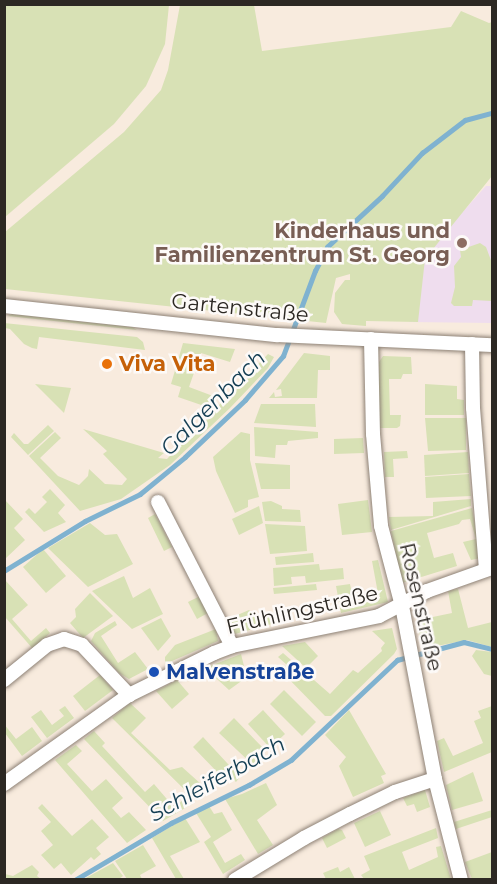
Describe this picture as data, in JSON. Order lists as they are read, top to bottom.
{
  "streets": {
    "street": ["Gartenstraße", "Rosenstraße", "Frühlingstraße"]
  },
  "crossings": [
    ["Gartenstraße", "Rosenstraße"],
    ["Gartenstraße", "Frühlingstraße"],
    ["Rosenstraße", "Frühlingstraße"]
  ],
  "water": ["Galgenbach", "Schleiferbach"],
  "places": ["Kinderhaus und Familienzentrum St. Georg", "Viva Vita", "Malvenstraße"]
}
